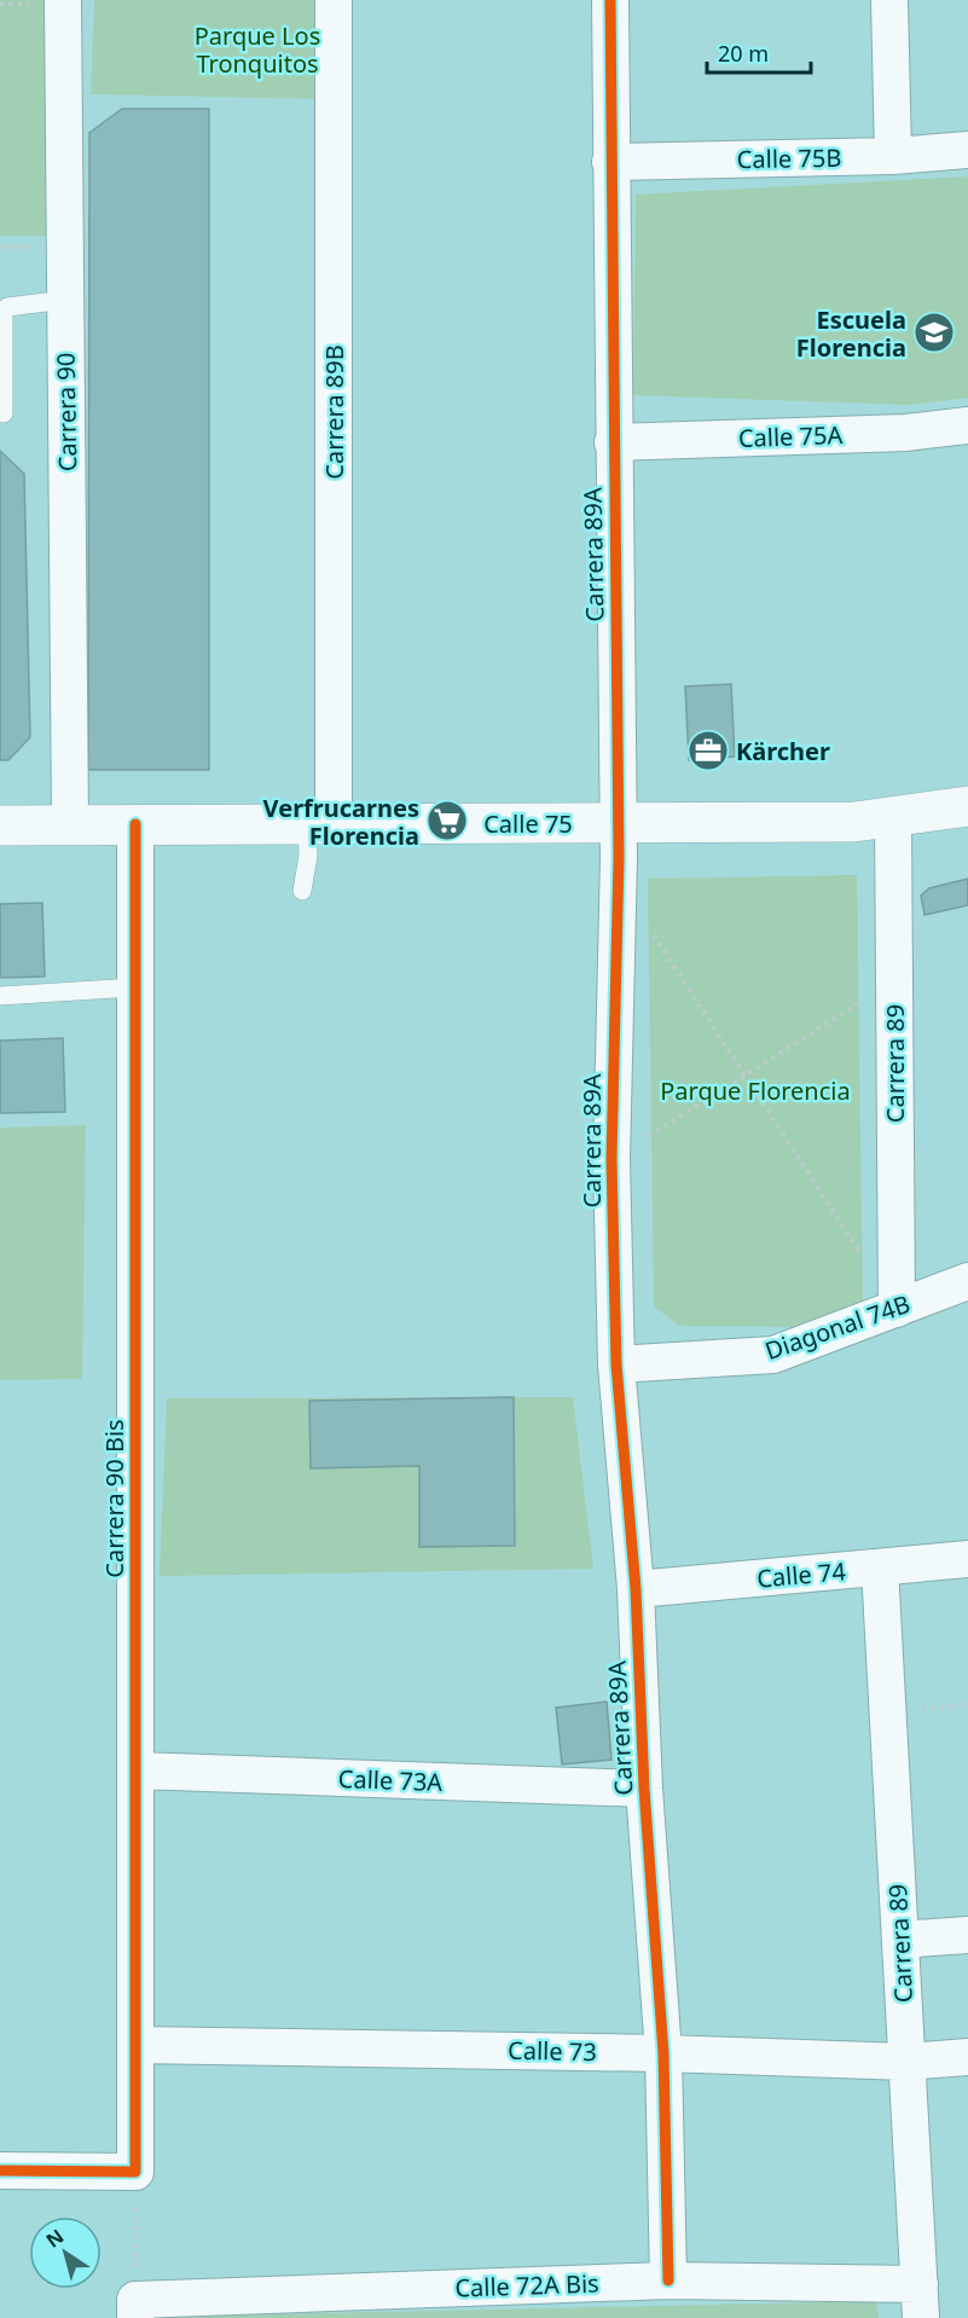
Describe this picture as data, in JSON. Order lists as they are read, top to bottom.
{
  "streets": {
    "street": [
      "Calle 75B",
      "Carrera 90",
      "Carrera 89B",
      "Calle 75A",
      "Carrera 89A",
      "Calle 75",
      "Carrera 89",
      "Diagonal 74B",
      "Carrera 90 Bis",
      "Calle 74",
      "Calle 73A",
      "Calle 73",
      "Calle 72A Bis"
    ]
  },
  "crossings": [
    ["Calle 75B", "Carrera 89A"],
    ["Carrera 90", "Calle 75"],
    ["Carrera 89B", "Calle 75"],
    ["Calle 75A", "Carrera 89A"],
    ["Carrera 89A", "Calle 75"],
    ["Carrera 89A", "Diagonal 74B"],
    ["Carrera 89A", "Calle 74"],
    ["Carrera 89A", "Calle 73A"],
    ["Carrera 89A", "Calle 73"],
    ["Carrera 89A", "Calle 72A Bis"],
    ["Calle 75", "Carrera 89"],
    ["Calle 75", "Carrera 90 Bis"],
    ["Carrera 89", "Diagonal 74B"],
    ["Carrera 89", "Calle 74"],
    ["Carrera 89", "Calle 73"],
    ["Carrera 89", "Calle 72A Bis"],
    ["Carrera 90 Bis", "Calle 73A"],
    ["Carrera 90 Bis", "Calle 73"]
  ],
  "parks": ["Parque Los Tronquitos", "Parque Florencia"],
  "places": {
    "school or university": ["Escuela Florencia"],
    "office": ["Kärcher"],
    "supermarket": ["Verfrucarnes Florencia"]
  },
  "scale_bar": "20 m",
  "north": "top left"
}
